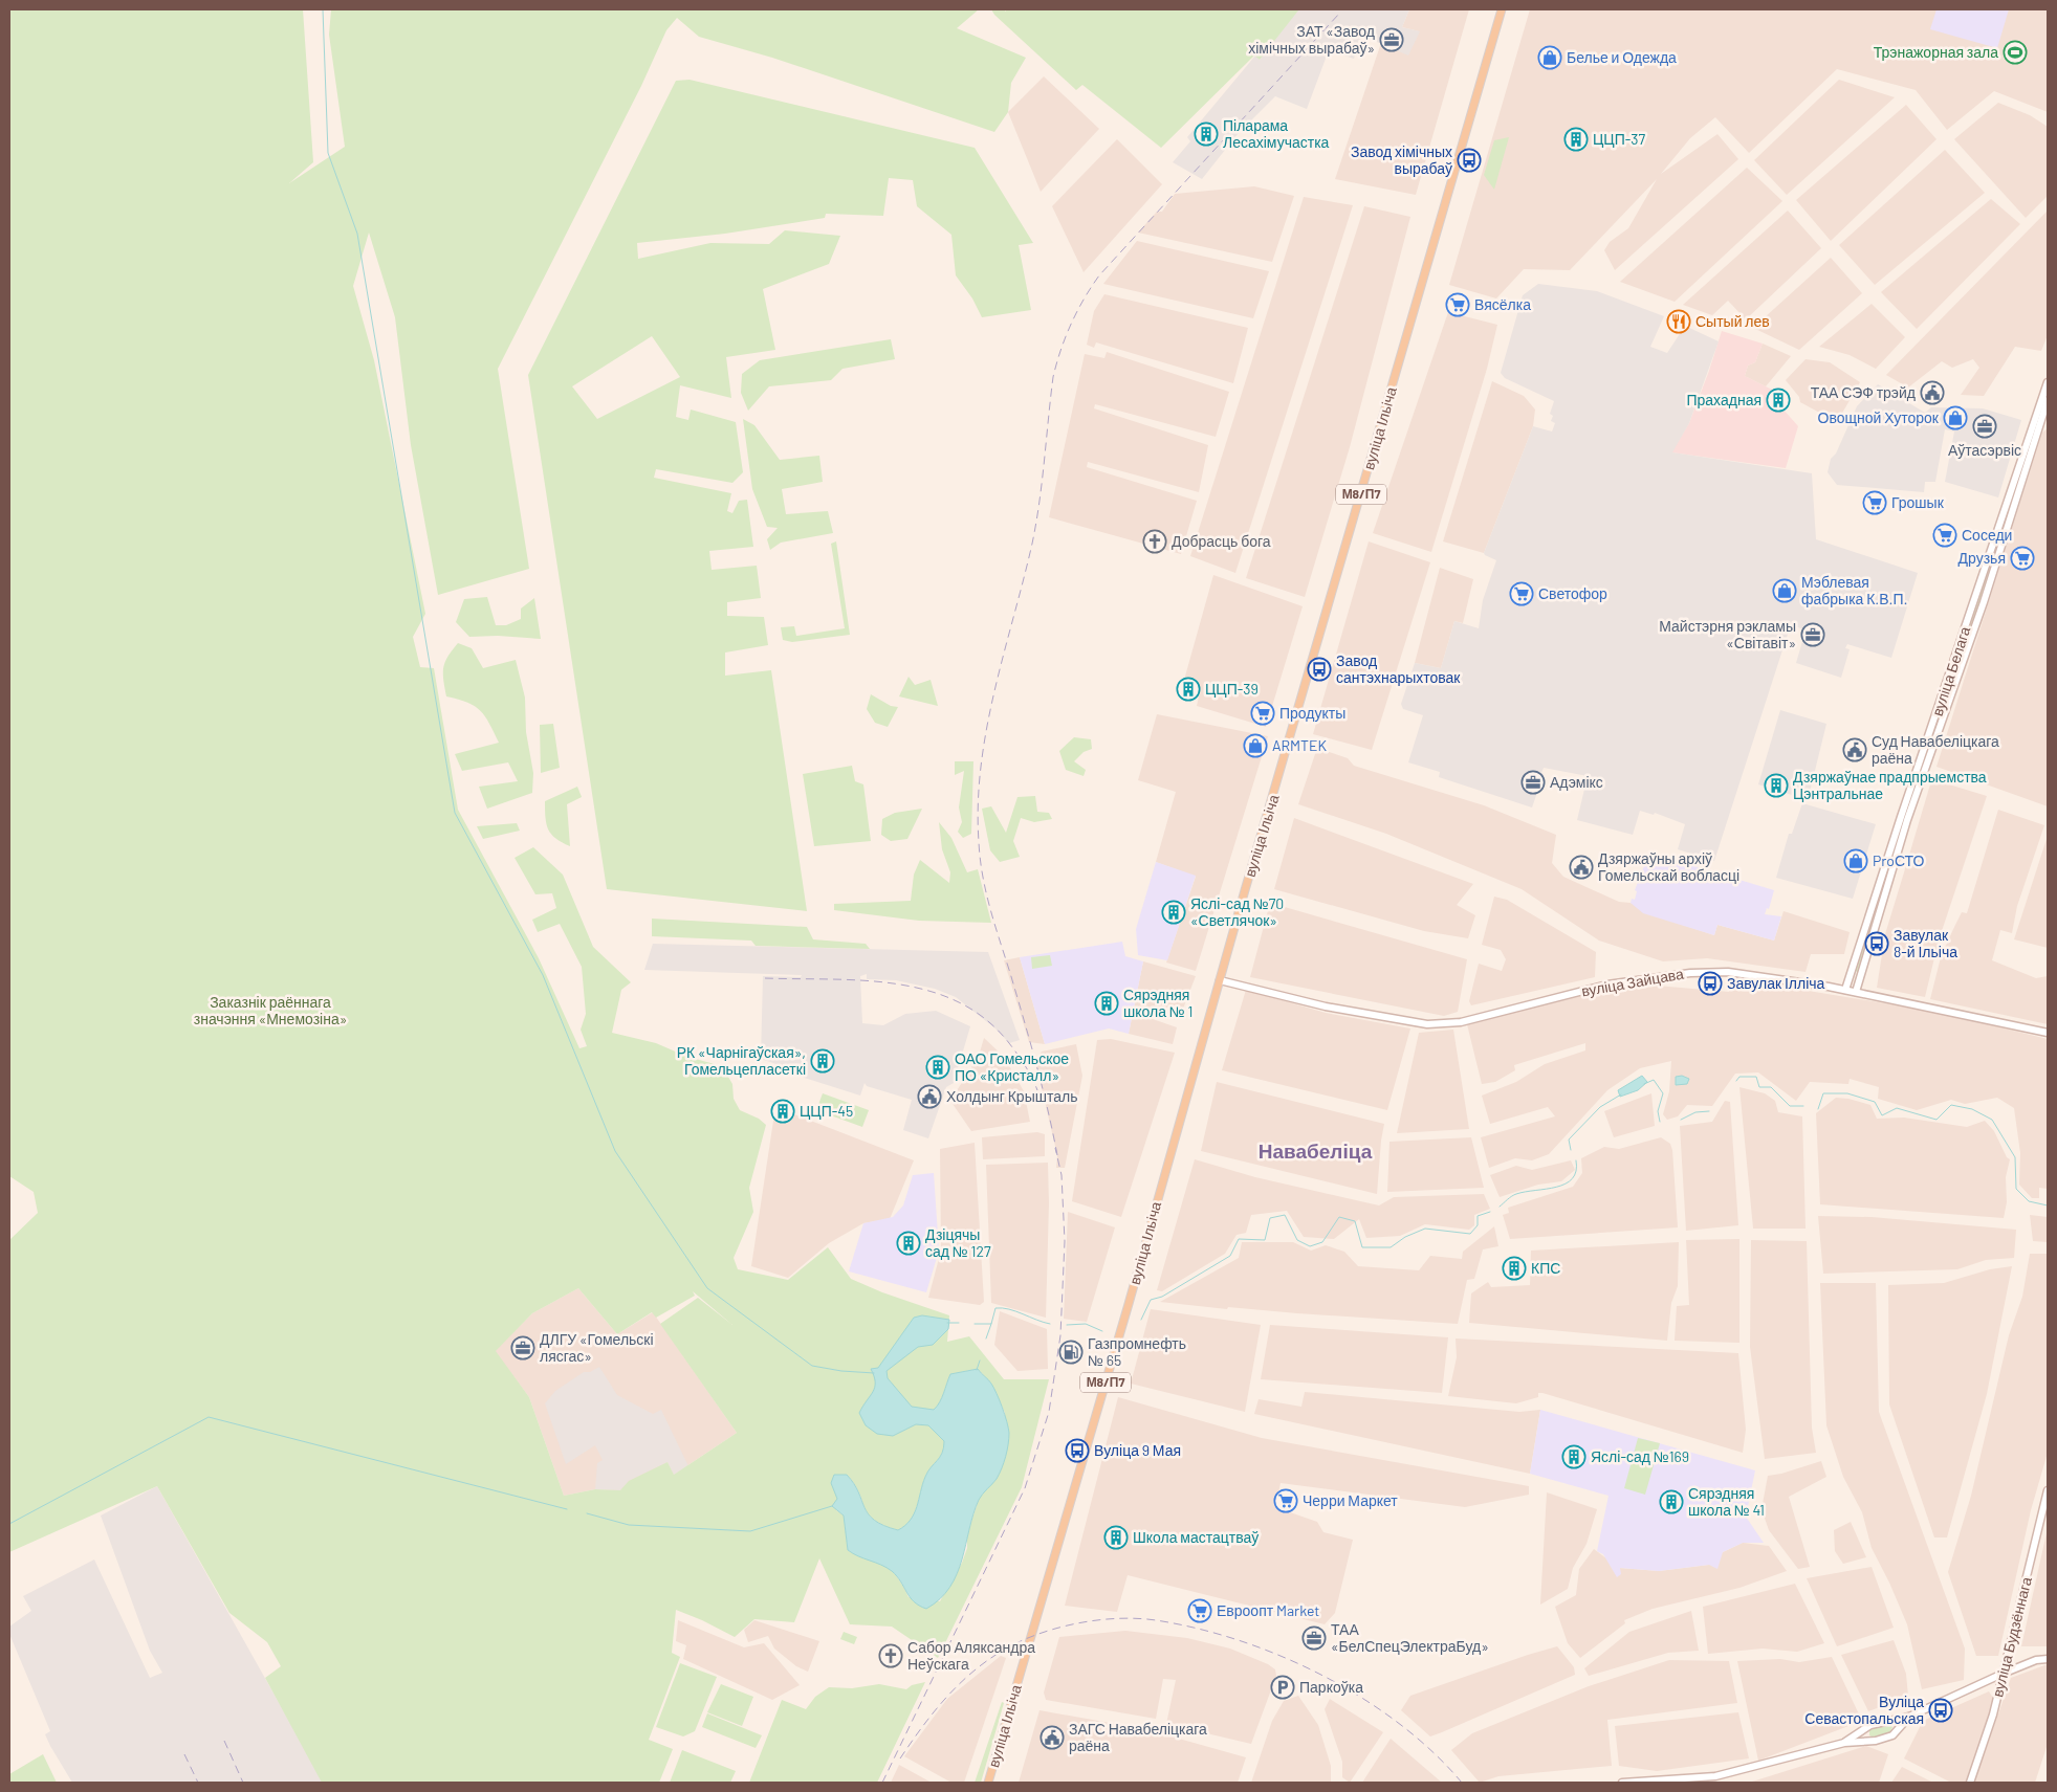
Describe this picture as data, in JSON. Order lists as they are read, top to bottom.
{
  "streets": {
    "main road": ["вуліца Ільіча", "М8/П7"],
    "street": ["вуліца Белага", "вуліца Зайцава", "вуліца Будзённага"]
  },
  "crossings": [
    ["вуліца Ільіча", "вуліца Зайцава"],
    ["вуліца Белага", "вуліца Зайцава"]
  ],
  "districts": ["Навабеліца"],
  "parks": ["Заказнік раённага значэння «Мнемозіна»"],
  "places": {
    "office": [
      "ЗАТ «Завод хімічных вырабаў»",
      "Аўтасэрвіс",
      "Майстэрня рэкламы «Світавіт»",
      "Адэмікс",
      "ДЛГУ «Гомельскі лясгас»",
      "ТАА «БелСпецЭлектраБуд»"
    ],
    "sports": ["Трэнажорная зала"],
    "shop": [
      "Белье и Одежда",
      "Овощной Хуторок",
      "Мэблевая фабрыка К.В.П.",
      "ARMTEK",
      "ProСТО"
    ],
    "building": [
      "Піларама Лесахімучастка",
      "ЦЦП-37",
      "Прахадная",
      "ЦЦП-39",
      "Дзяржаўнае прадпрыемства Цэнтральнае",
      "Яслі-сад №70 «Светлячок»",
      "Сярэдняя школа № 1",
      "РК «Чарнігаўская», Гомельцепласеткі",
      "ОАО Гомельское ПО «Кристалл»",
      "ЦЦП-45",
      "Дзіцячы сад № 127",
      "КПС",
      "Яслі-сад №169",
      "Сярэдняя школа № 41",
      "Школа мастацтваў"
    ],
    "bus stop": [
      "Завод хімічных вырабаў",
      "Завод сантэхнарыхтовак",
      "Завулак 8-й Ільіча",
      "Завулак Ілліча",
      "Вуліца 9 Мая",
      "Вуліца Севастопальская"
    ],
    "supermarket": [
      "Вясёлка",
      "Грошык",
      "Соседи",
      "Друзья",
      "Светофор",
      "Продукты",
      "Черри Маркет",
      "Евроопт Market"
    ],
    "restaurant": ["Сытый лев"],
    "public building": [
      "ТАА СЭФ трэйд",
      "Суд Навабеліцкага раёна",
      "Дзяржаўны архіў Гомельскай вобласці",
      "Холдынг Крышталь",
      "ЗАГС Навабеліцкага раёна"
    ],
    "church": ["Добрасць бога", "Сабор Аляксандра Неўскага"],
    "fuel station": ["Газпромнефть № 65"],
    "parking": ["Паркоўка"]
  }
}
